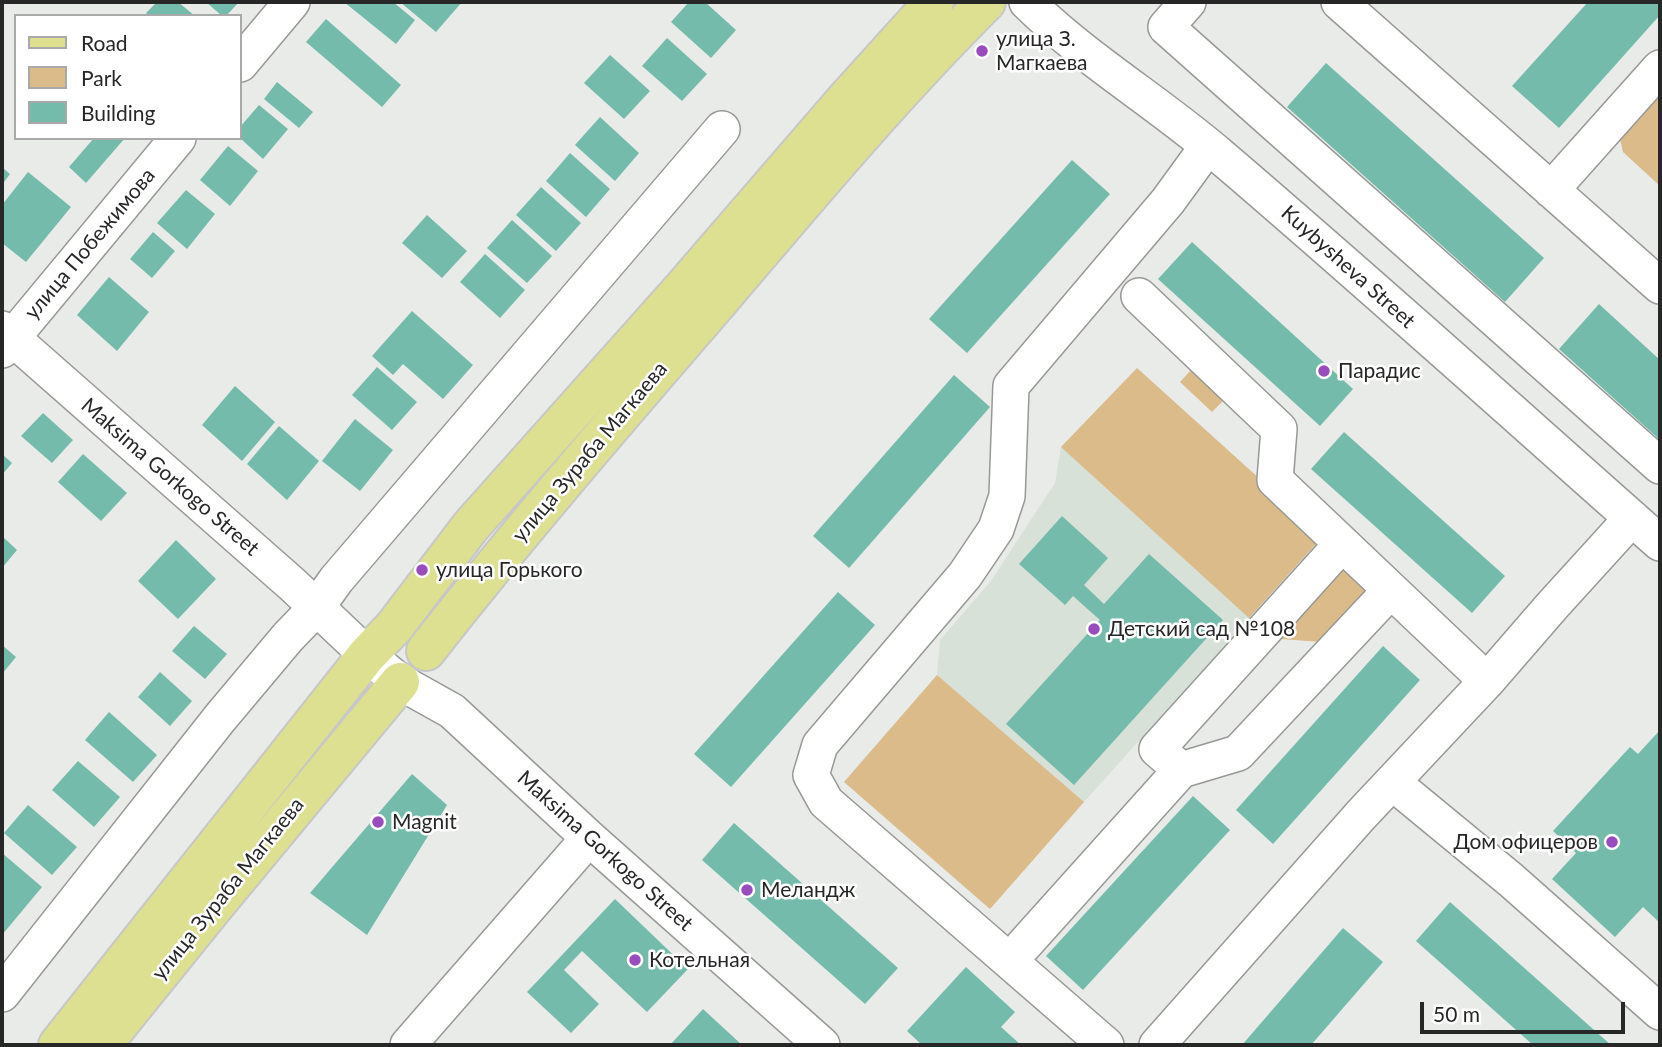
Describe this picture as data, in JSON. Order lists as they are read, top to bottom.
{
  "streets": {
    "main road": ["улица Зураба Магкаева"],
    "street": ["улица Побежимова", "Kuybysheva Street", "Maksima Gorkogo Street"]
  },
  "crossings": [
    ["улица Побежимова", "Maksima Gorkogo Street"],
    ["улица Зураба Магкаева", "Maksima Gorkogo Street"]
  ],
  "places": [
    "улица З. Магкаева",
    "Парадис",
    "улица Горького",
    "Детский сад №108",
    "Magnit",
    "Дом офицеров",
    "Меландж",
    "Котельная"
  ],
  "legend": ["Road", "Park", "Building"],
  "scale_bar": "50 m"
}
